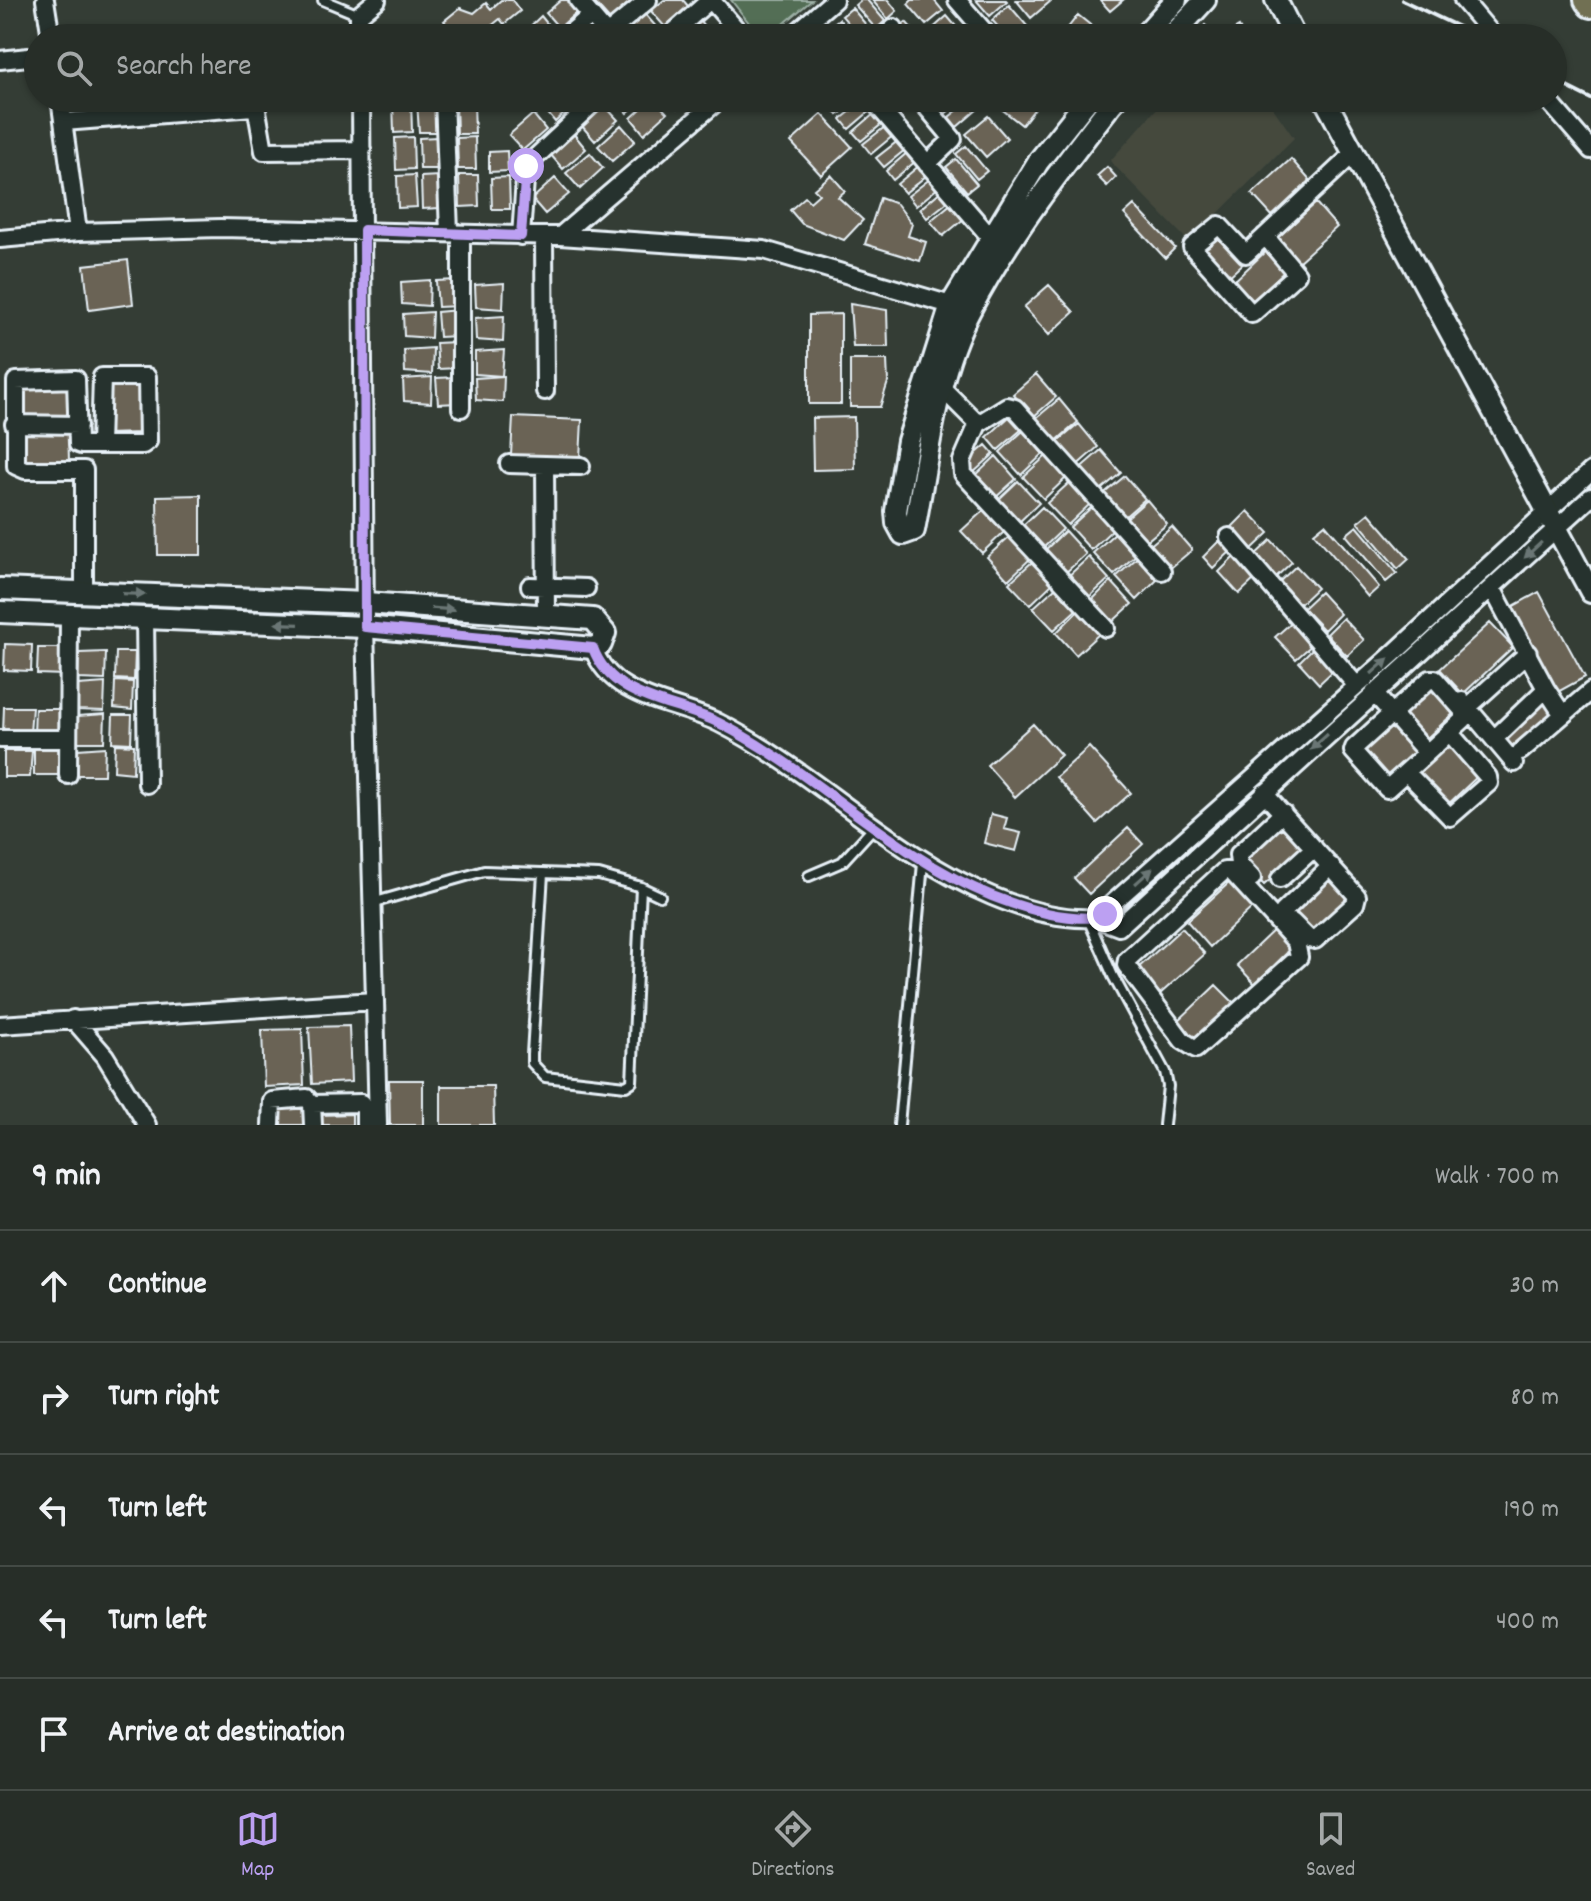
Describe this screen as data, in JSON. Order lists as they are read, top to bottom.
{
  "page": {
    "search": "Search here",
    "heading": ["9 min", "Walk · 700 m"],
    "list": [
      ["Continue", "30 m"],
      ["Turn right", "80 m"],
      ["Turn left", "190 m"],
      ["Turn left", "400 m"],
      "Arrive at destination"
    ],
    "nav": ["Map", "Directions", "Saved"]
  }
}
